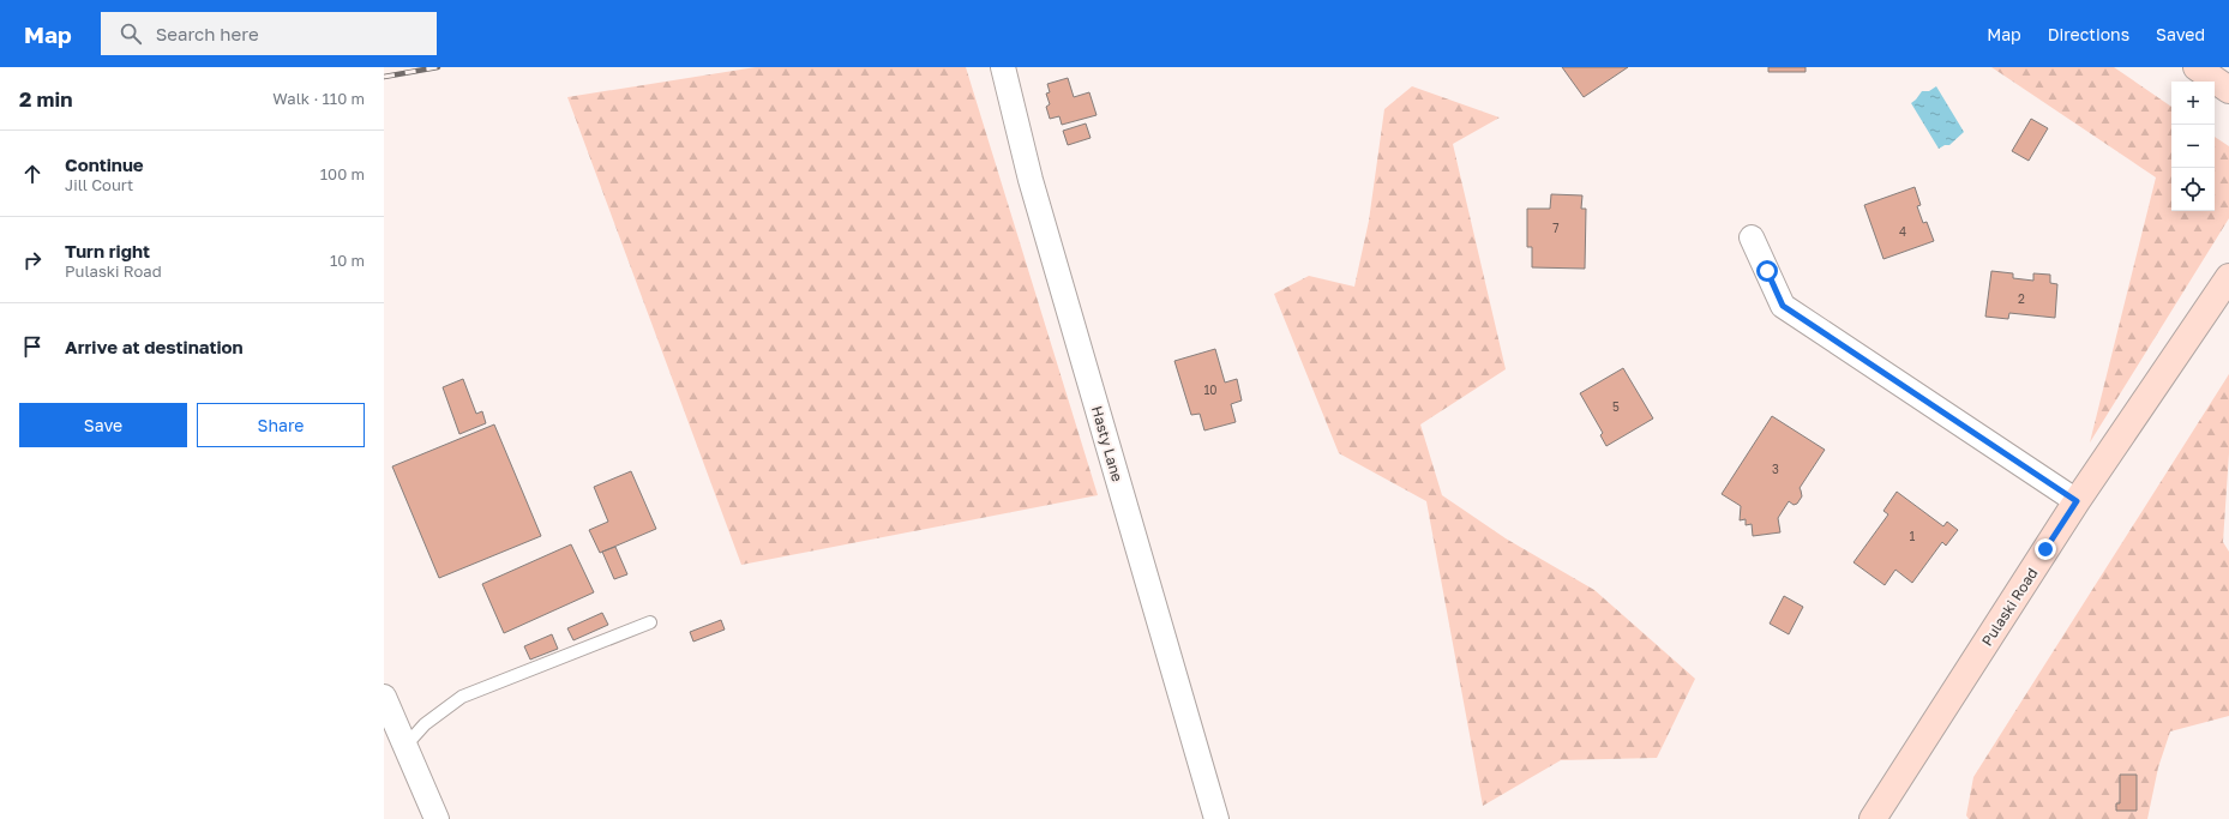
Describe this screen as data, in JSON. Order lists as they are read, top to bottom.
{
  "streets": {
    "main road": ["Pulaski Road"],
    "street": ["Hasty Lane"]
  },
  "house_numbers": [
    "7",
    "4",
    "2",
    "10",
    "5",
    "3",
    "1"
  ],
  "page": {
    "header": "Map",
    "search": "Search here",
    "nav": ["Map", "Directions", "Saved"],
    "heading": ["2 min", "Walk · 110 m"],
    "map_buttons": ["+", "−"],
    "list": [
      ["Continue", "Jill Court", "100 m"],
      ["Turn right", "Pulaski Road", "10 m"],
      "Arrive at destination"
    ],
    "buttons": ["Save", "Share"]
  }
}
